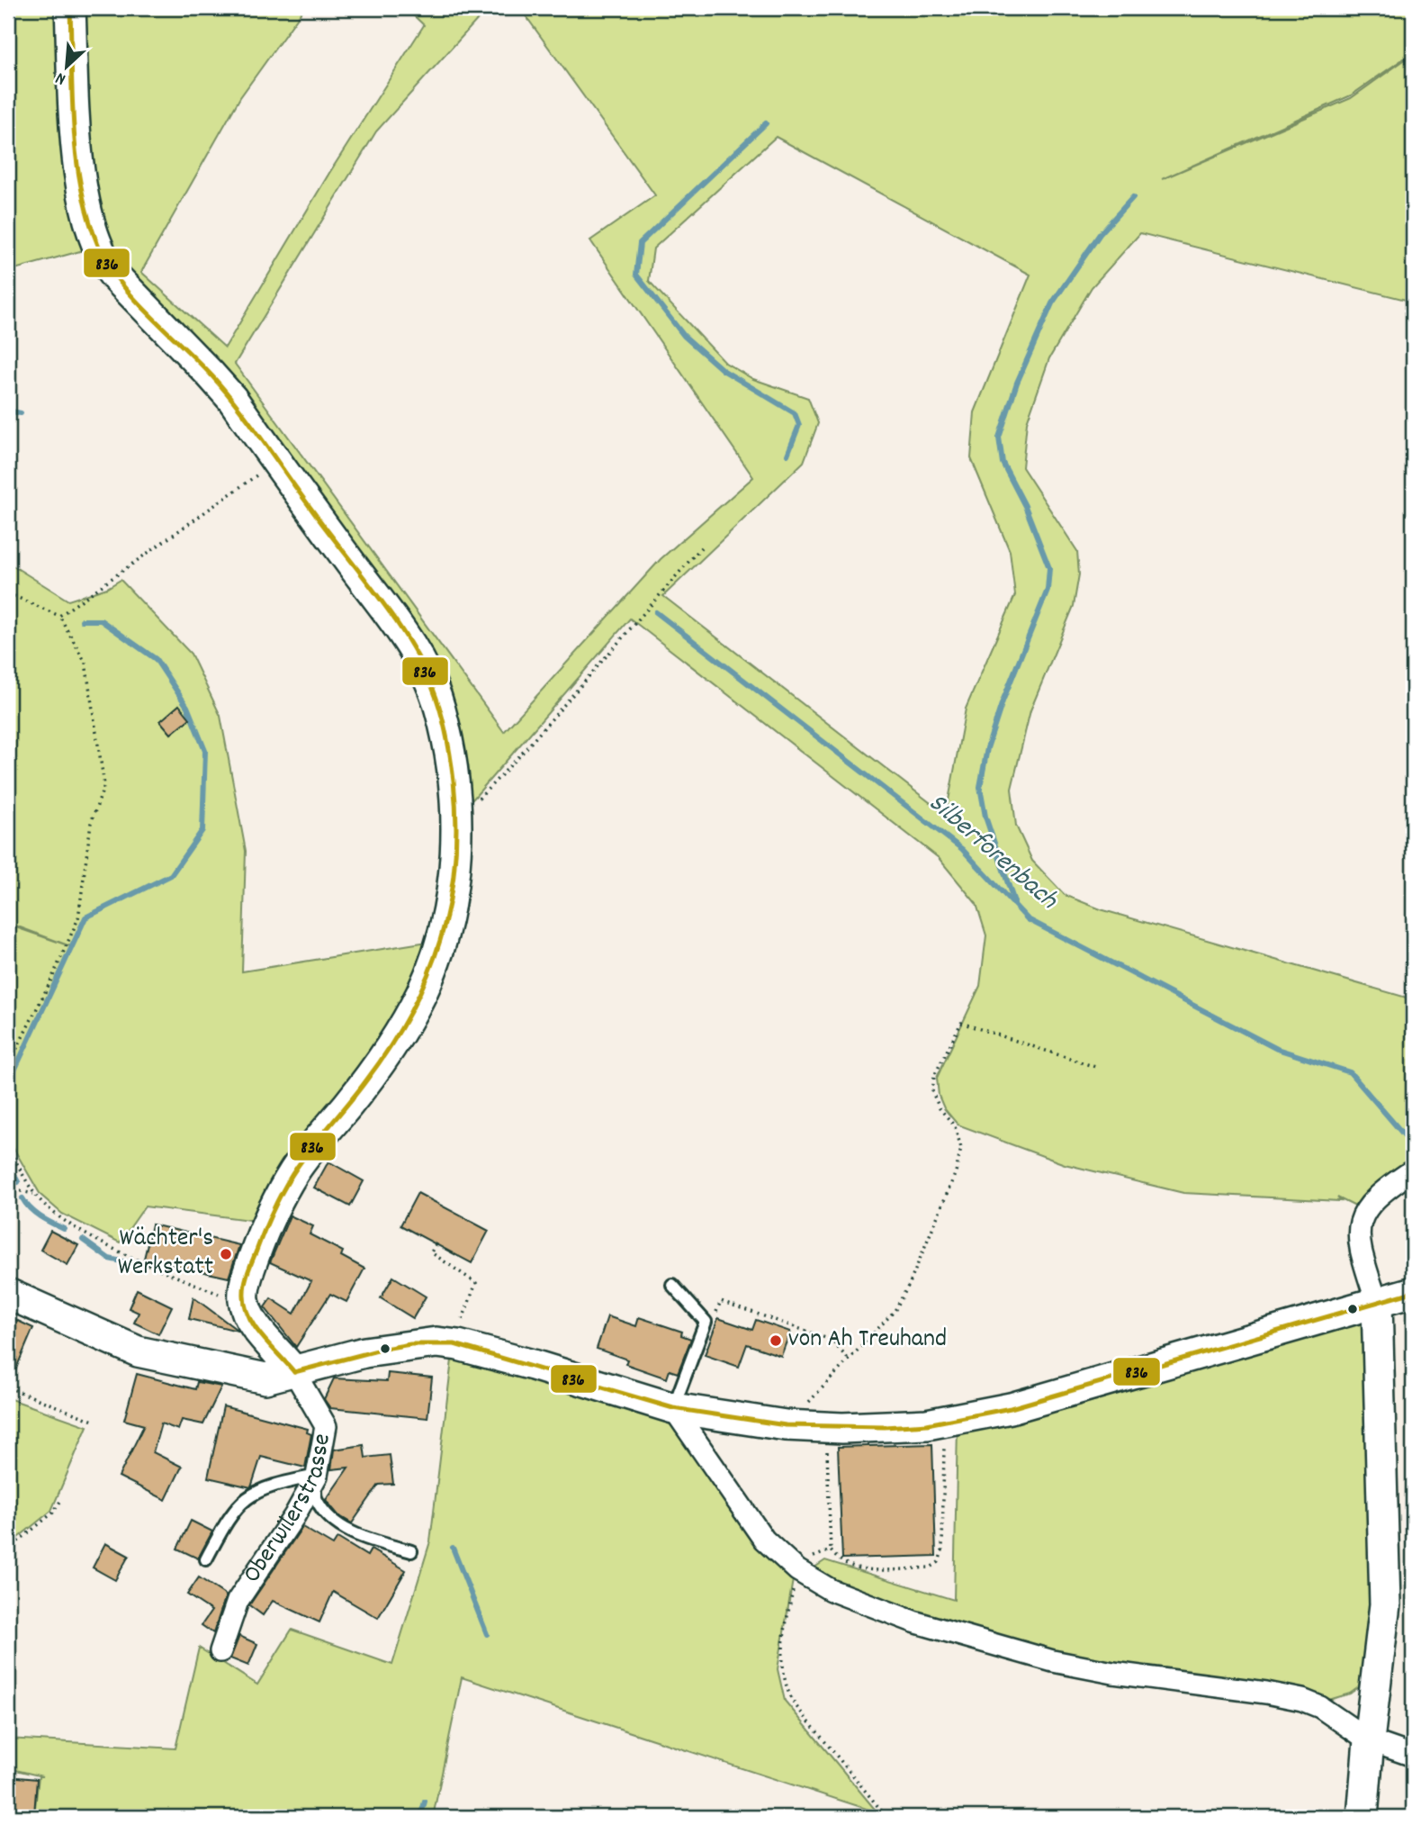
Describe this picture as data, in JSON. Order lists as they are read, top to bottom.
{
  "streets": {
    "street": ["Oberwilerstrasse"]
  },
  "water": ["Silberforenbach"],
  "places": ["Wächter's Werkstatt", "von Ah Treuhand"],
  "lines": ["transit line 836"],
  "north": "bottom left"
}
